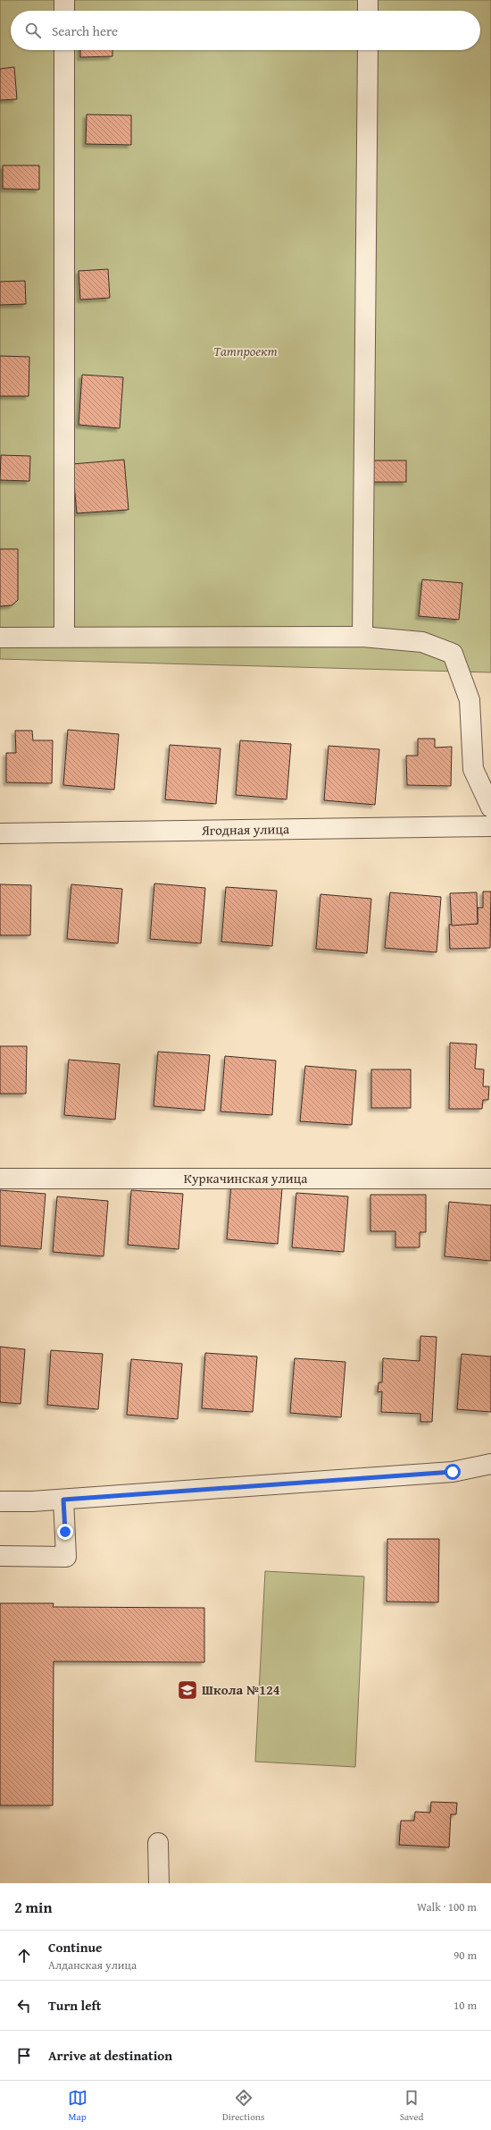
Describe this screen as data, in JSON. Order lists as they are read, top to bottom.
{
  "streets": {
    "street": ["Ягодная улица", "Куркачинская улица"]
  },
  "parks": ["Татпроект"],
  "places": {
    "school or university": ["Школа №124"]
  },
  "page": {
    "search": "Search here",
    "heading": ["2 min", "Walk · 100 m"],
    "list": [
      ["Continue", "Алданская улица", "90 m"],
      ["Turn left", "10 m"],
      "Arrive at destination"
    ],
    "nav": ["Map", "Directions", "Saved"]
  }
}
